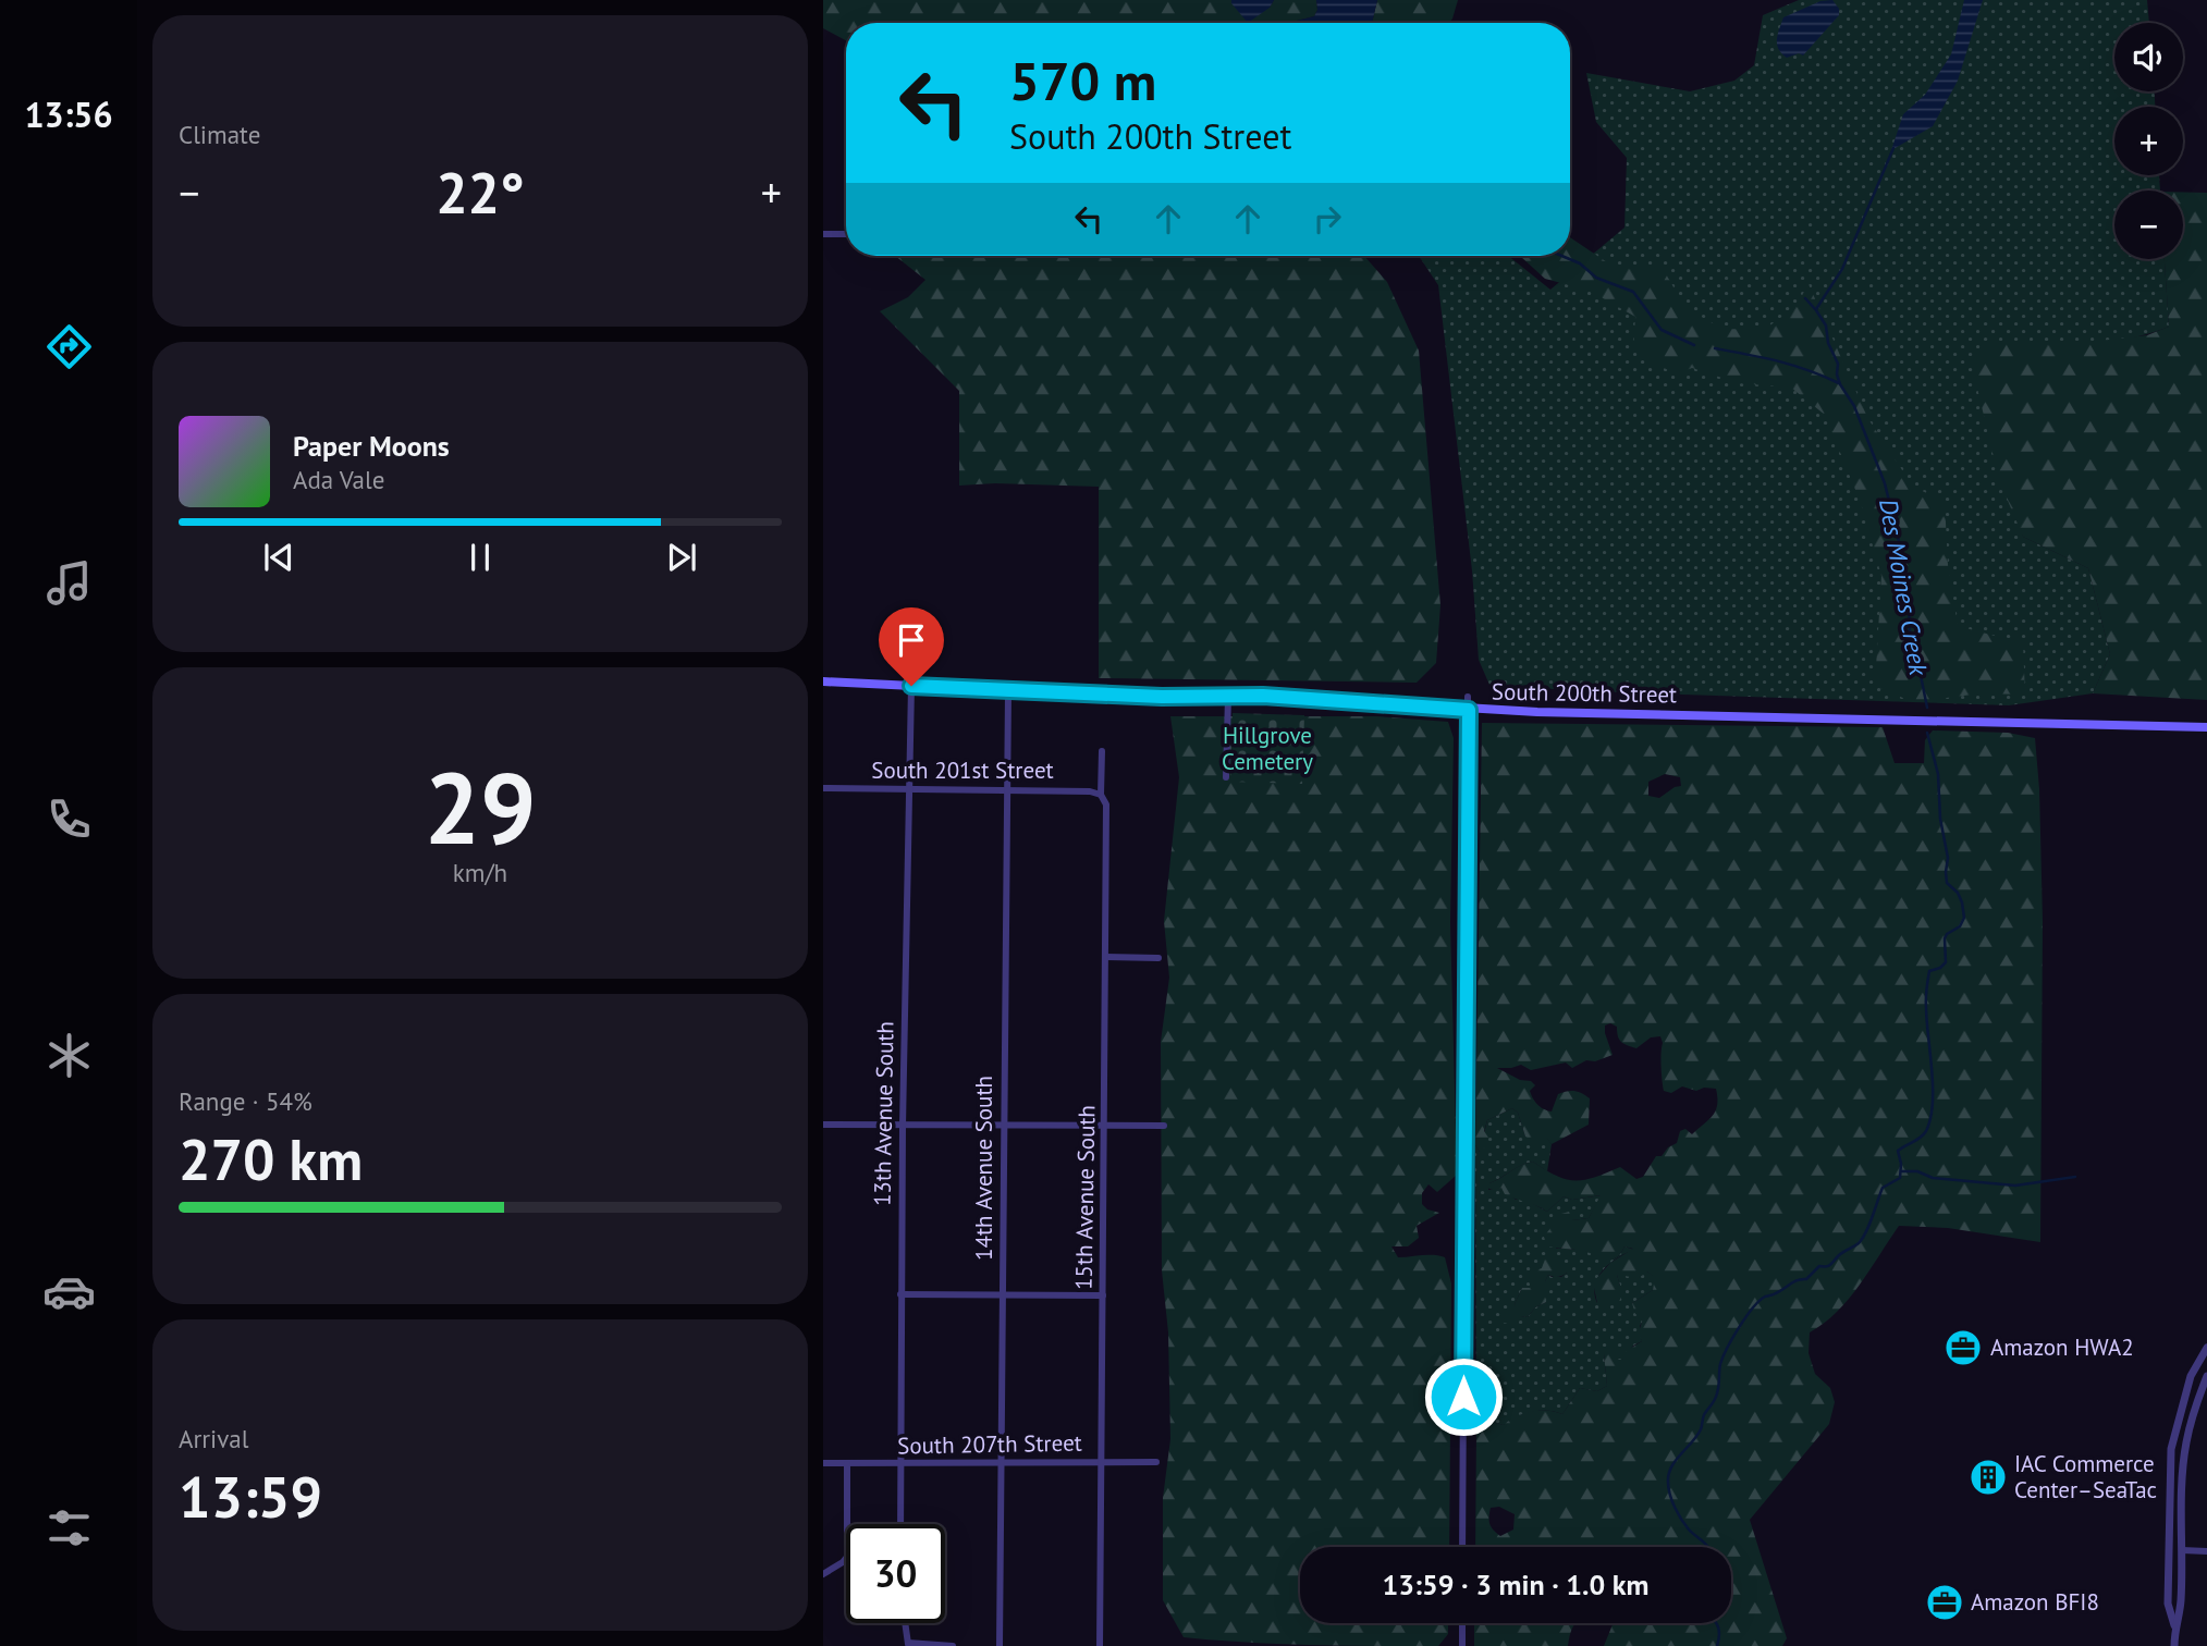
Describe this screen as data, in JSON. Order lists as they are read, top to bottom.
{
  "streets": {
    "main road": ["South 200th Street"],
    "street": [
      "South 201st Street",
      "13th Avenue South",
      "14th Avenue South",
      "15th Avenue South",
      "South 207th Street"
    ]
  },
  "crossings": [
    ["South 200th Street", "13th Avenue South"],
    ["South 200th Street", "14th Avenue South"],
    ["South 201st Street", "13th Avenue South"],
    ["South 201st Street", "14th Avenue South"],
    ["South 201st Street", "15th Avenue South"],
    ["13th Avenue South", "South 207th Street"],
    ["14th Avenue South", "South 207th Street"],
    ["15th Avenue South", "South 207th Street"]
  ],
  "water": ["Des Moines Creek"],
  "parks": ["Hillgrove Cemetery"],
  "places": {
    "office": ["Amazon HWA2", "Amazon BFI8"],
    "building": ["IAC Commerce Center–SeaTac"]
  },
  "page": {
    "tabs": "13:56",
    "tile": [
      "Climate",
      ["29", "km/h"],
      ["Range · 54%", "270 km"],
      ["Arrival", "13:59"]
    ],
    "map_buttons": ["+", "−"],
    "turn": ["570 m", "South 200th Street"],
    "heat": ["−", "22°", "+"],
    "song": ["Paper Moons", "Ada Vale"],
    "limit": "30",
    "trip": "13:59 · 3 min · 1.0 km"
  }
}
